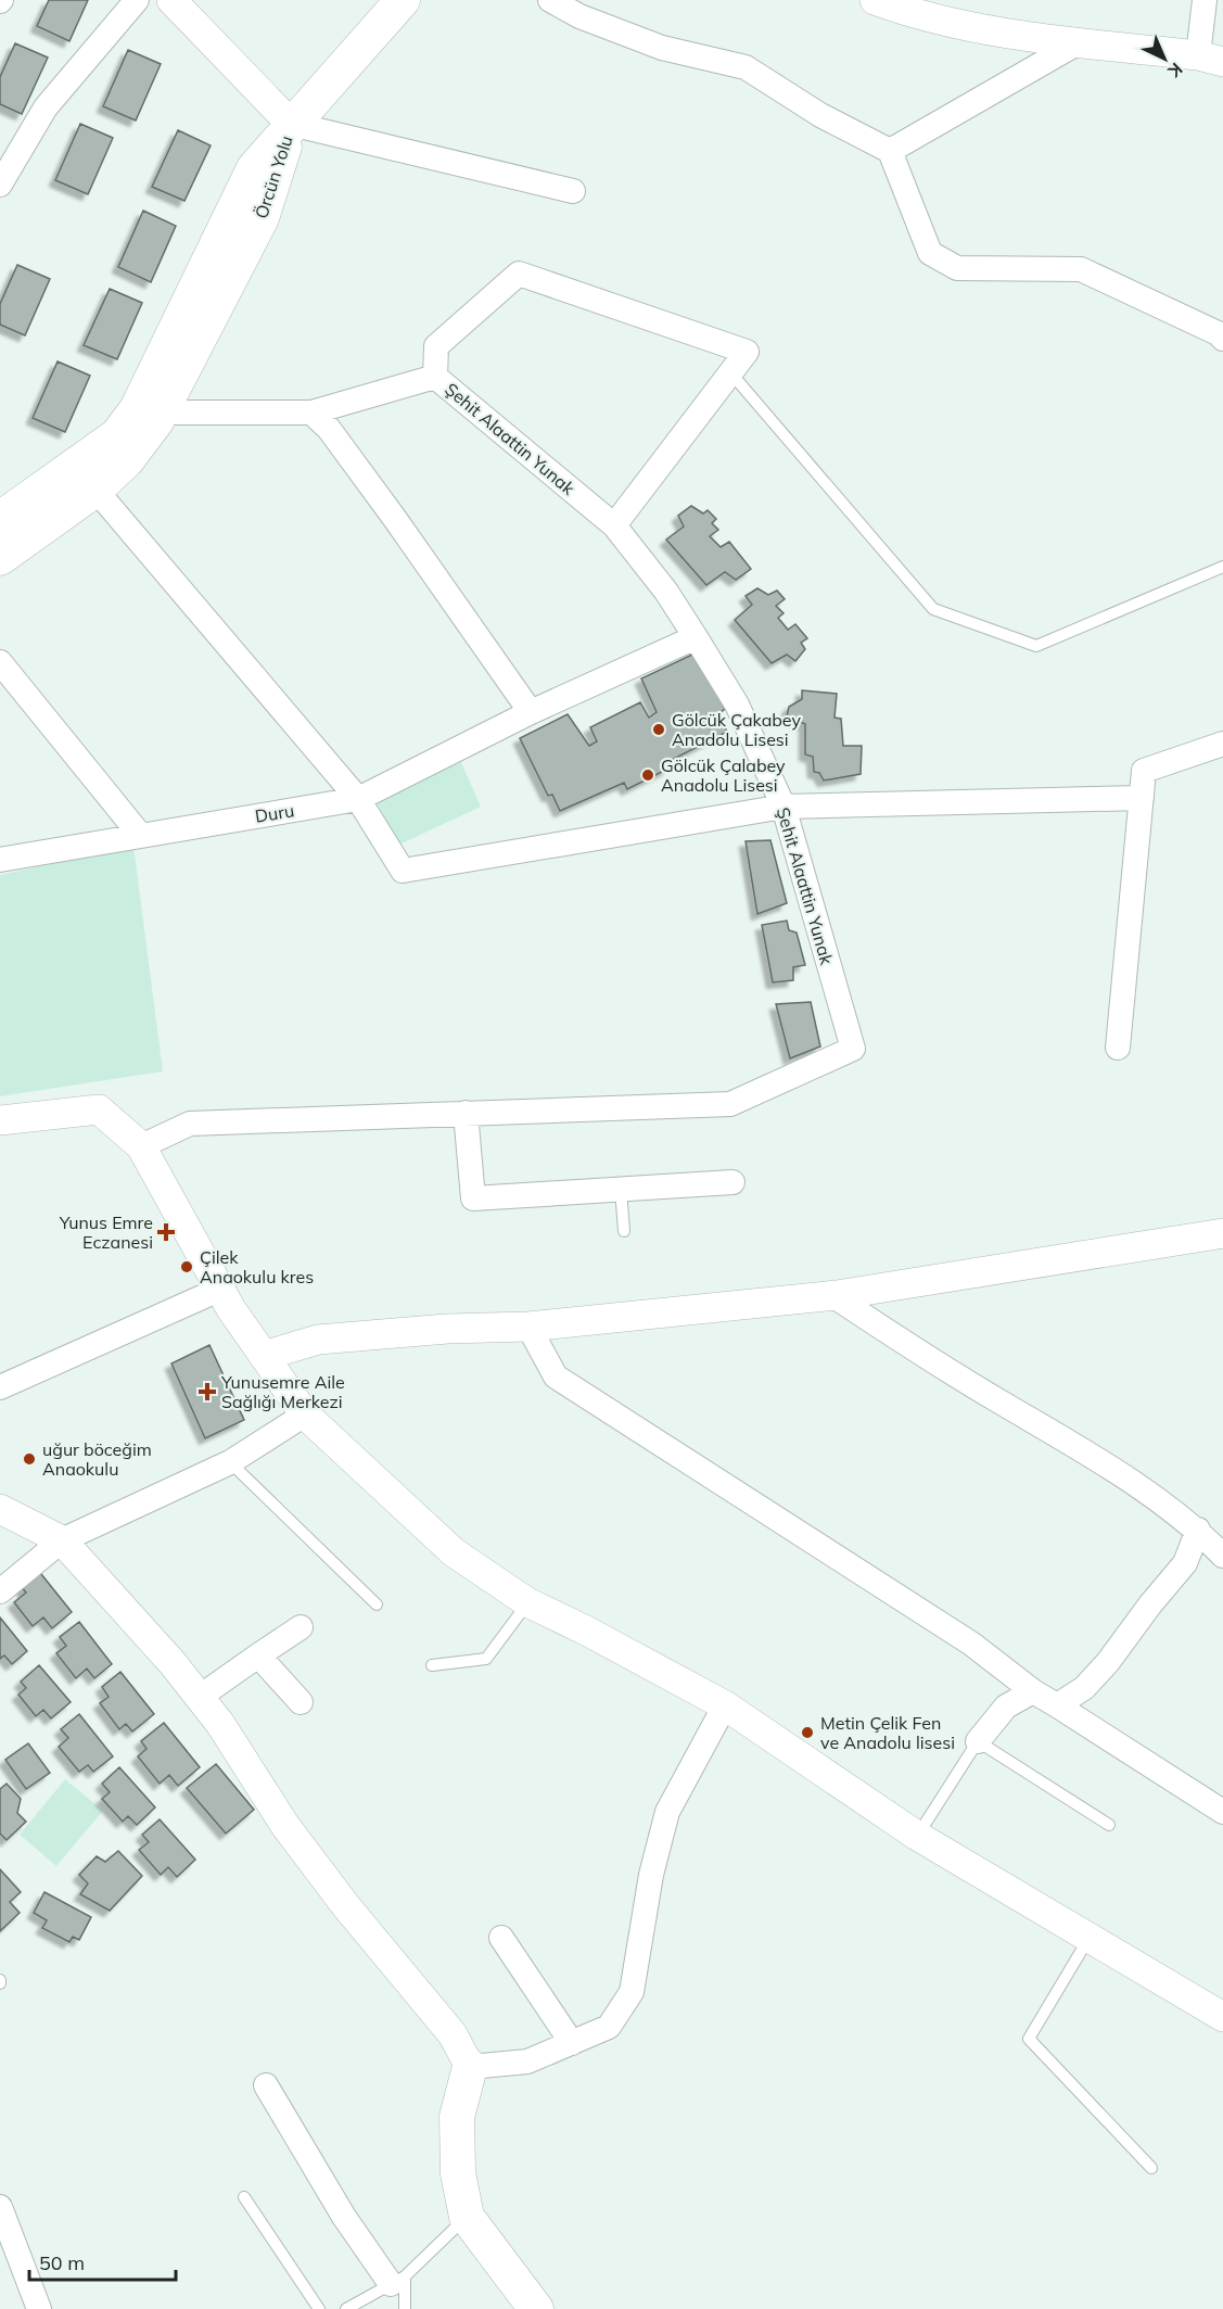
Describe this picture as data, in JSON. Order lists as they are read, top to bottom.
{
  "streets": {
    "main road": ["Örcün Yolu"],
    "street": ["Şehit Alaattin Yunak", "Duru"]
  },
  "crossings": [
    ["Şehit Alaattin Yunak", "Duru"]
  ],
  "places": {
    "other": [
      "Gölcük Çakabey Anadolu Lisesi",
      "Gölcük Çalabey Anadolu Lisesi",
      "Çilek Anaokulu kres",
      "uğur böceğim Anaokulu",
      "Metin Çelik Fen ve Anadolu lisesi"
    ],
    "health": ["Yunus Emre Eczanesi", "Yunusemre Aile Sağlığı Merkezi"]
  },
  "scale_bar": "50 m",
  "north": "bottom right"
}
